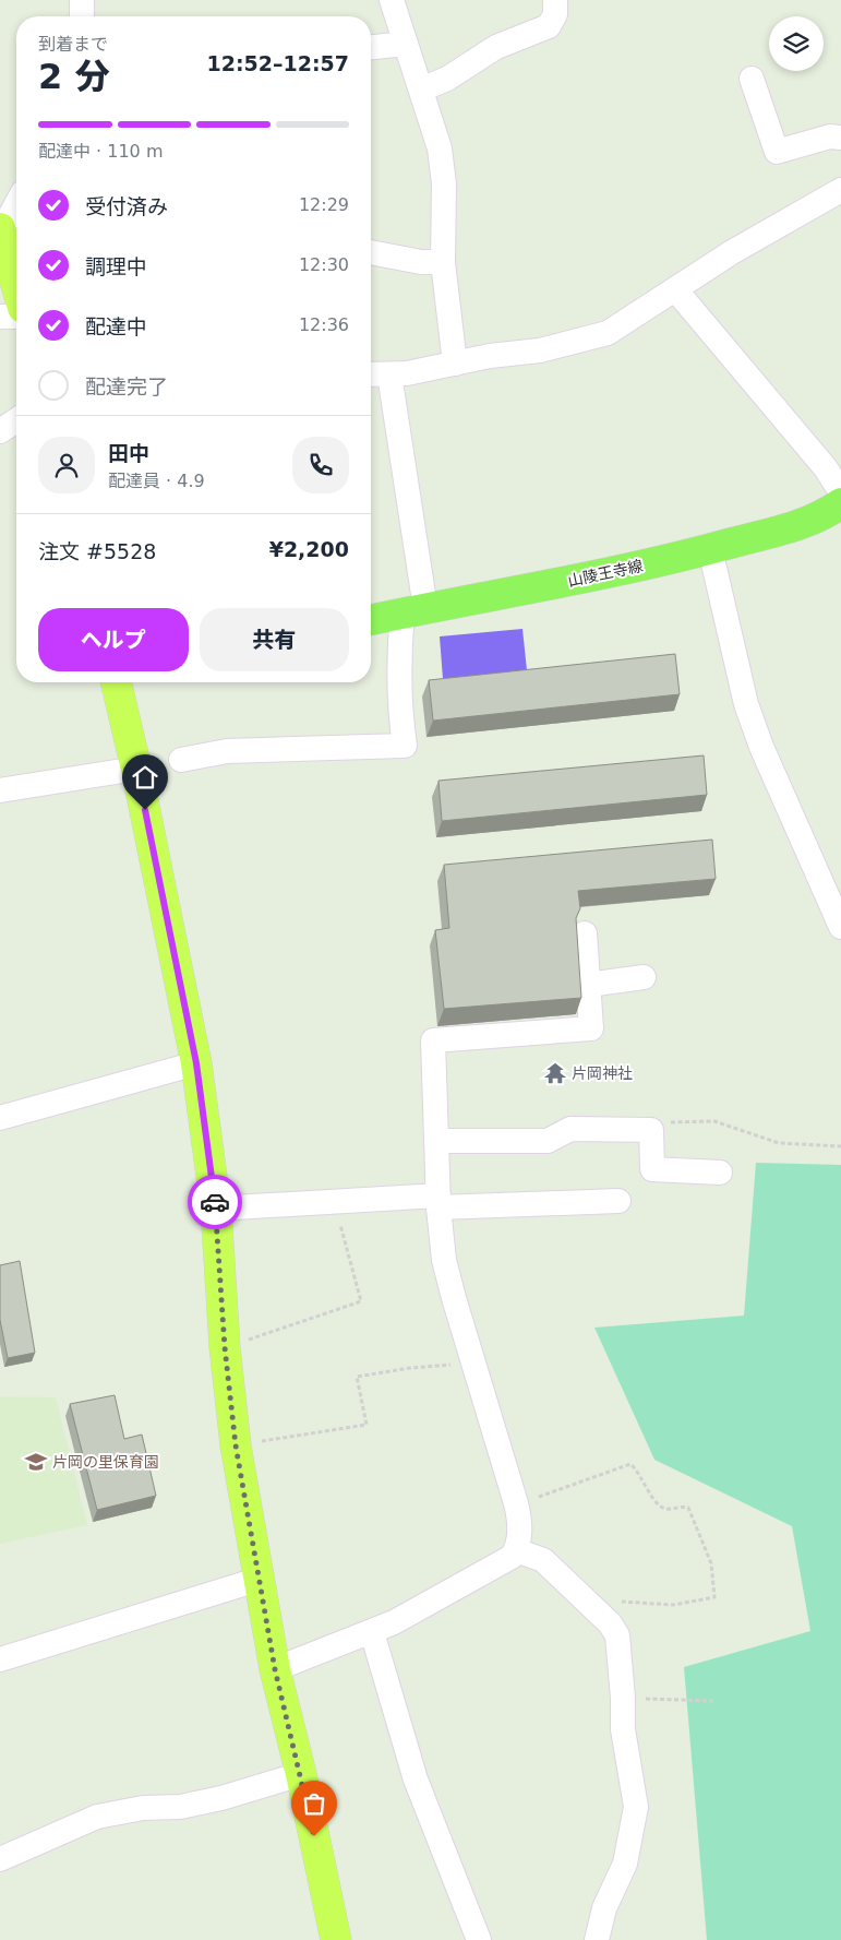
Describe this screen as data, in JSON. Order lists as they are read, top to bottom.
{
  "streets": {
    "main road": ["山陵王寺線"]
  },
  "places": {
    "temple": ["片岡神社"],
    "school or university": ["片岡の里保育園"]
  },
  "page": {
    "heading": ["2 分", "到着まで", "12:52–12:57"],
    "panel": [
      "田中",
      "配達員 · 4.9",
      "注文 #5528",
      "¥2,200"
    ],
    "bar": "配達中 · 110 m",
    "list": [
      ["受付済み", "12:29"],
      ["調理中", "12:30"],
      ["配達中", "12:36"],
      "配達完了"
    ],
    "buttons": ["ヘルプ", "共有"]
  }
}
